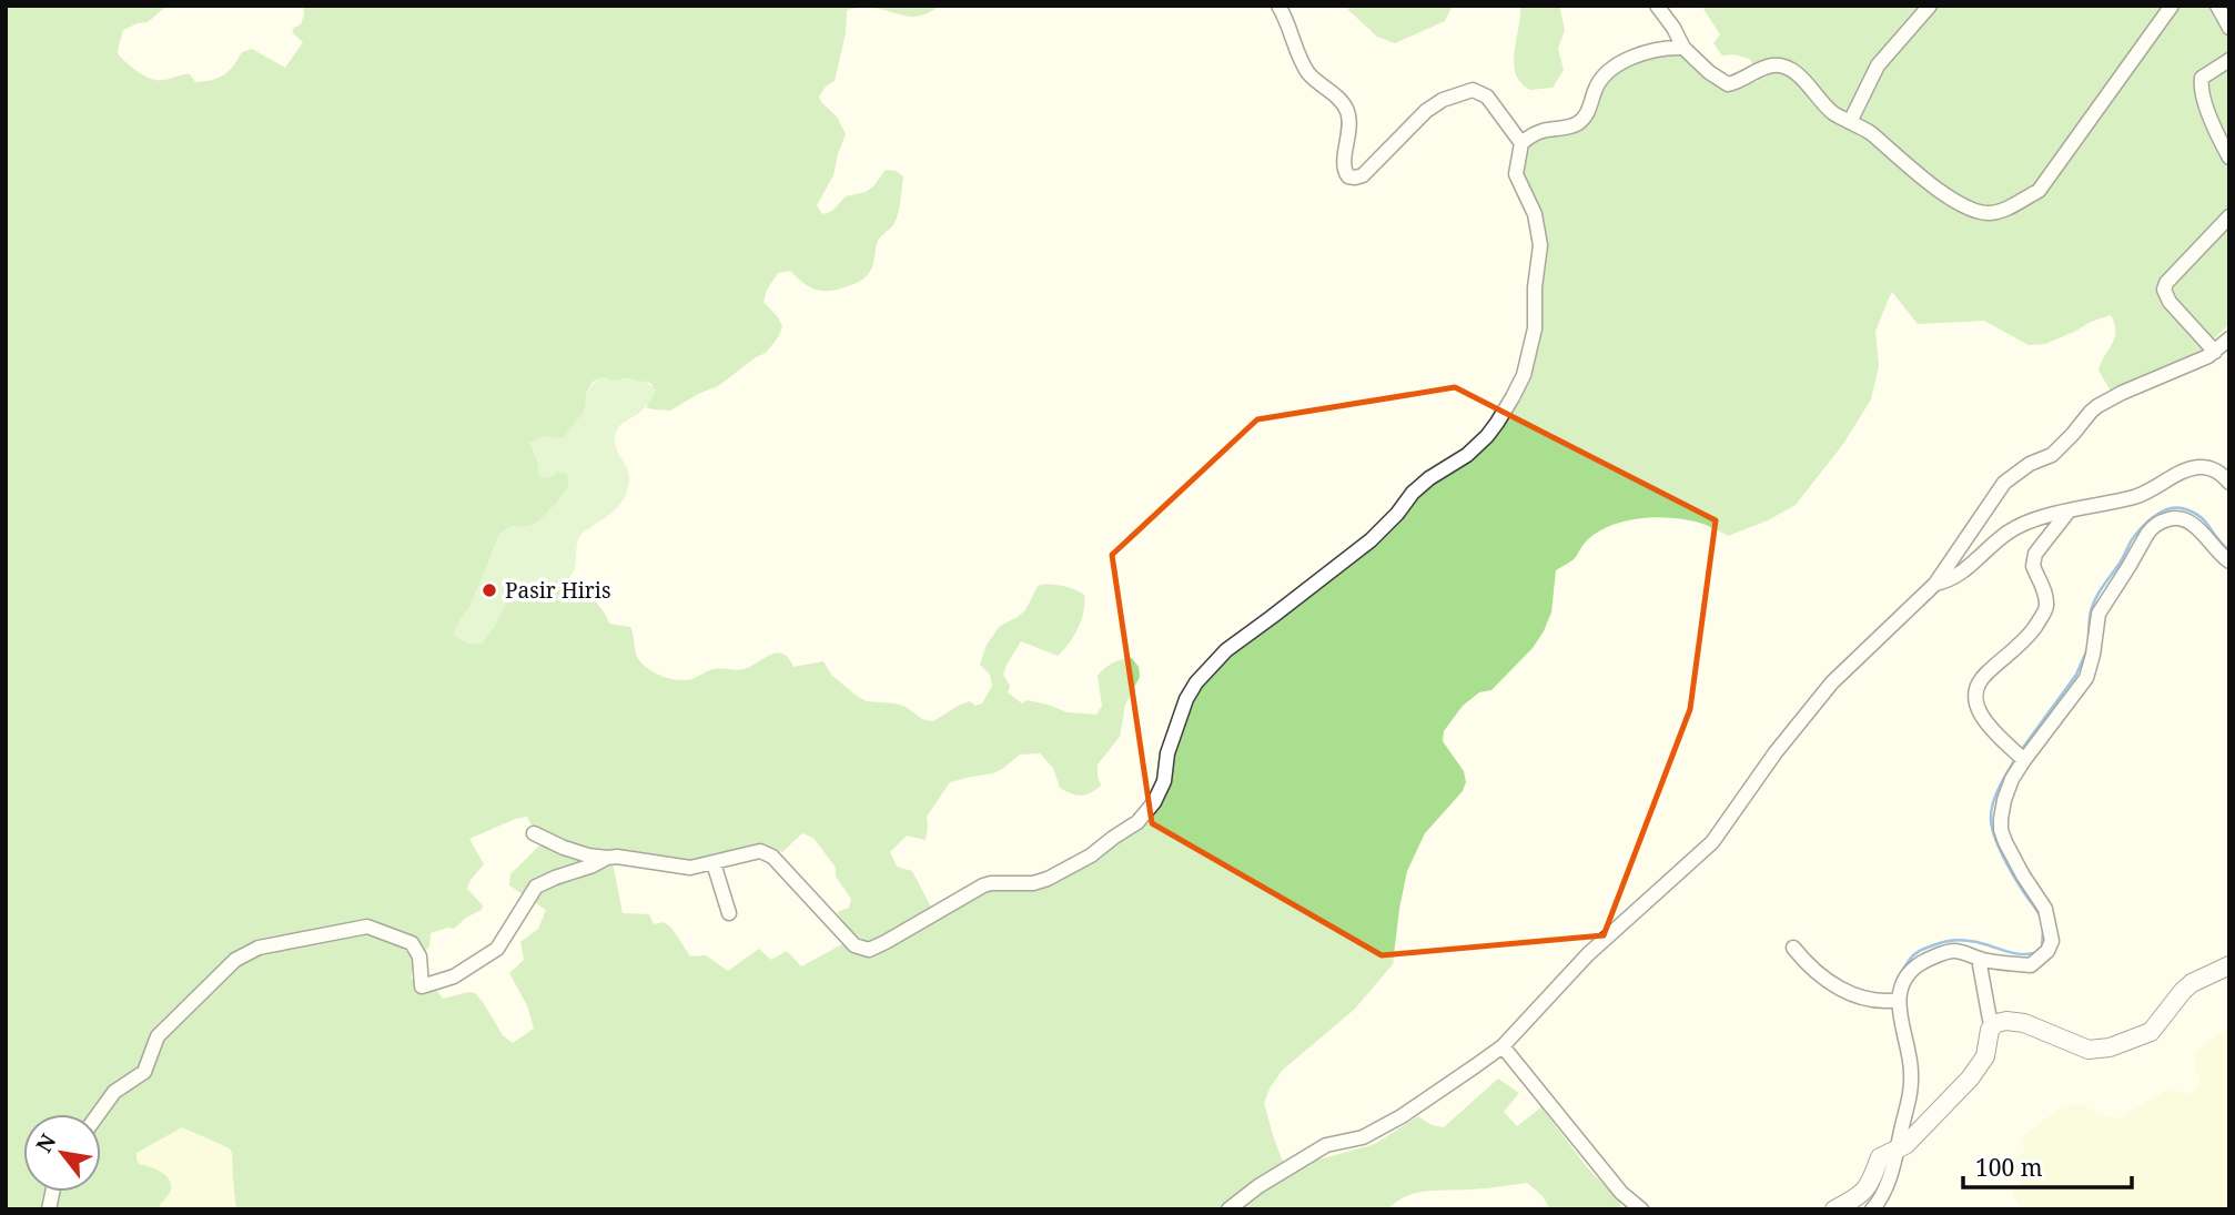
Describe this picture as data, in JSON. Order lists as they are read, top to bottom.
{
  "places": ["Pasir Hiris"],
  "scale_bar": "100 m",
  "north": "top left"
}
